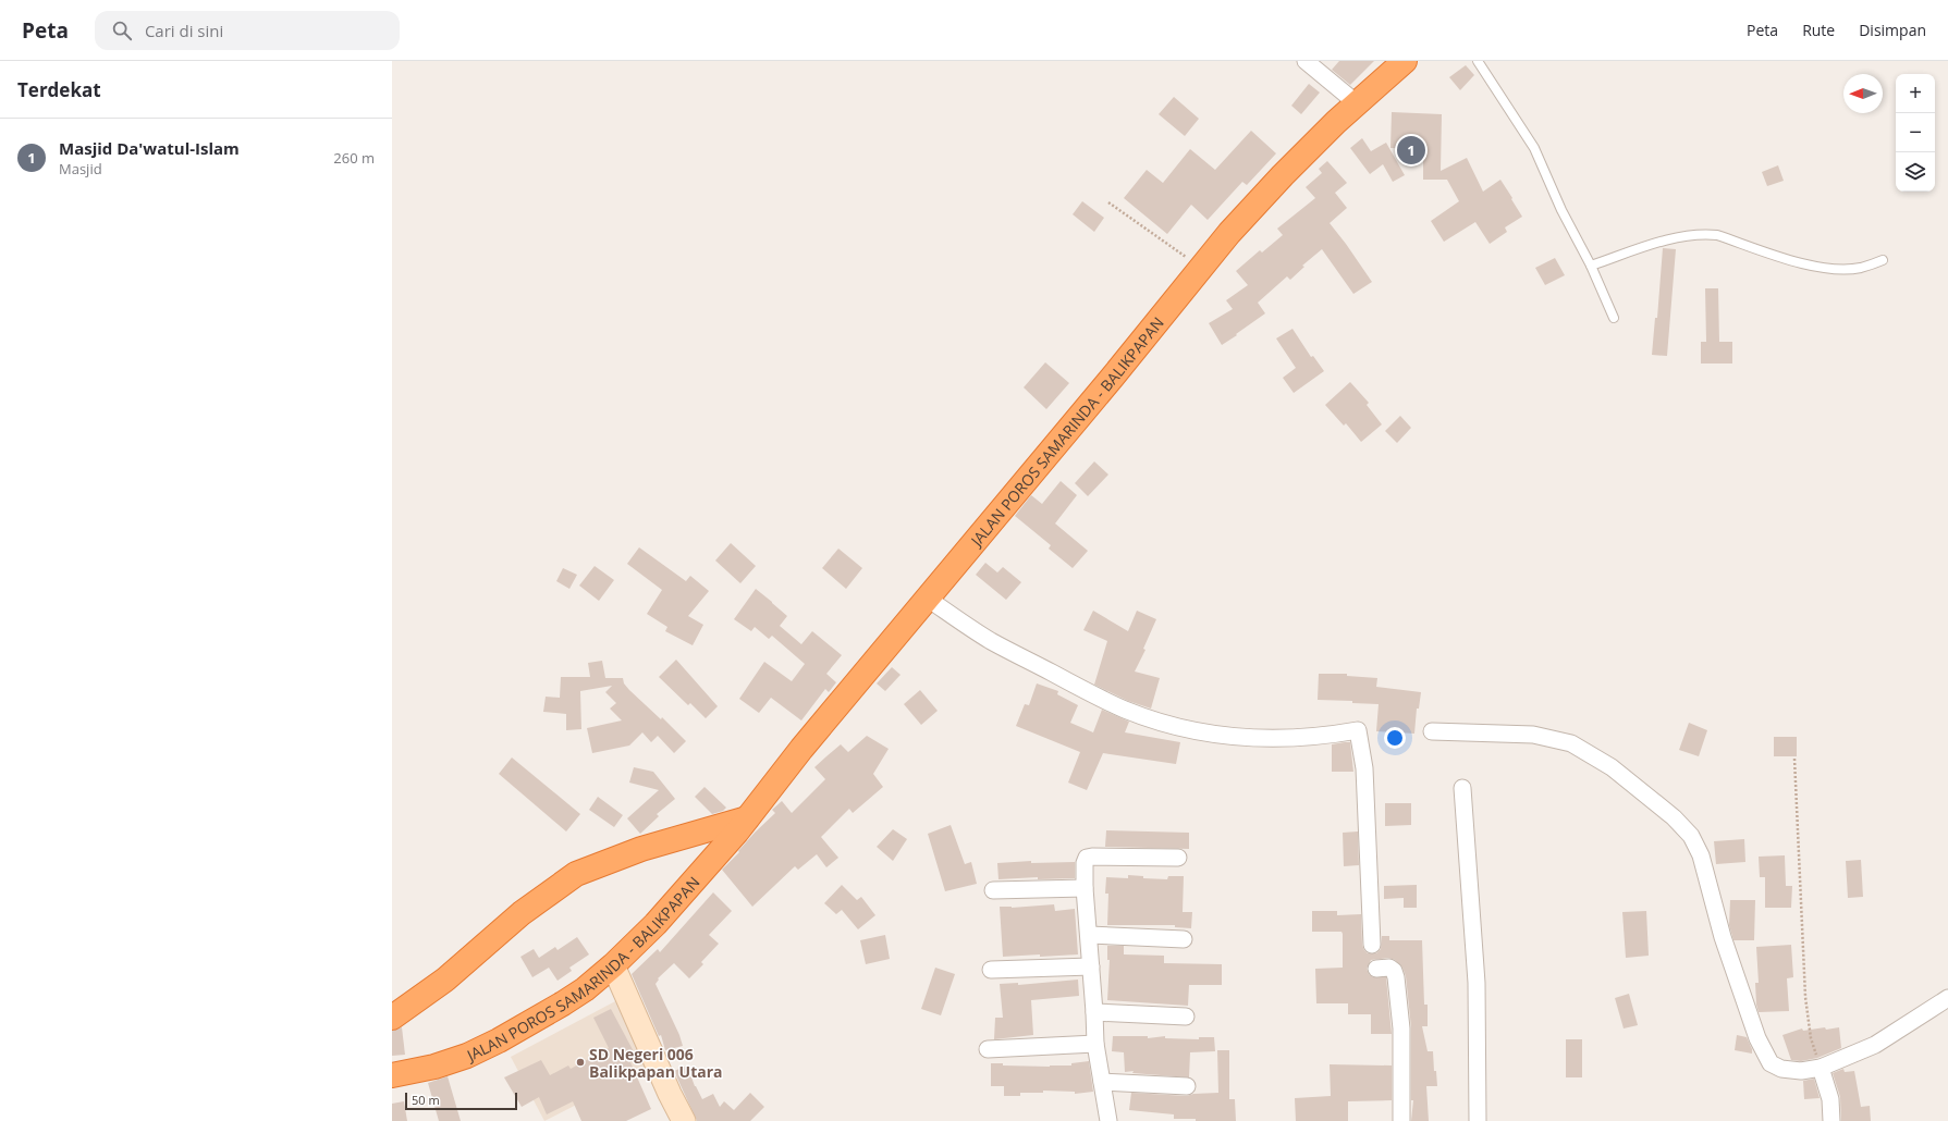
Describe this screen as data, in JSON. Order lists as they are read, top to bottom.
{
  "streets": {
    "highway": ["JALAN POROS SAMARINDA - BALIKPAPAN"]
  },
  "places": ["SD Negeri 006 Balikpapan Utara"],
  "scale_bar": "50 m",
  "north": "left",
  "page": {
    "header": "Peta",
    "search": "Cari di sini",
    "nav": ["Peta", "Rute", "Disimpan"],
    "heading": "Terdekat",
    "map_buttons": ["+", "−"],
    "list": [
      {
        "mark": "1",
        "name": "Masjid Da'watul-Islam",
        "note": "Masjid",
        "value": "260 m"
      }
    ],
    "pins": "1",
    "scale": "50 m"
  }
}
